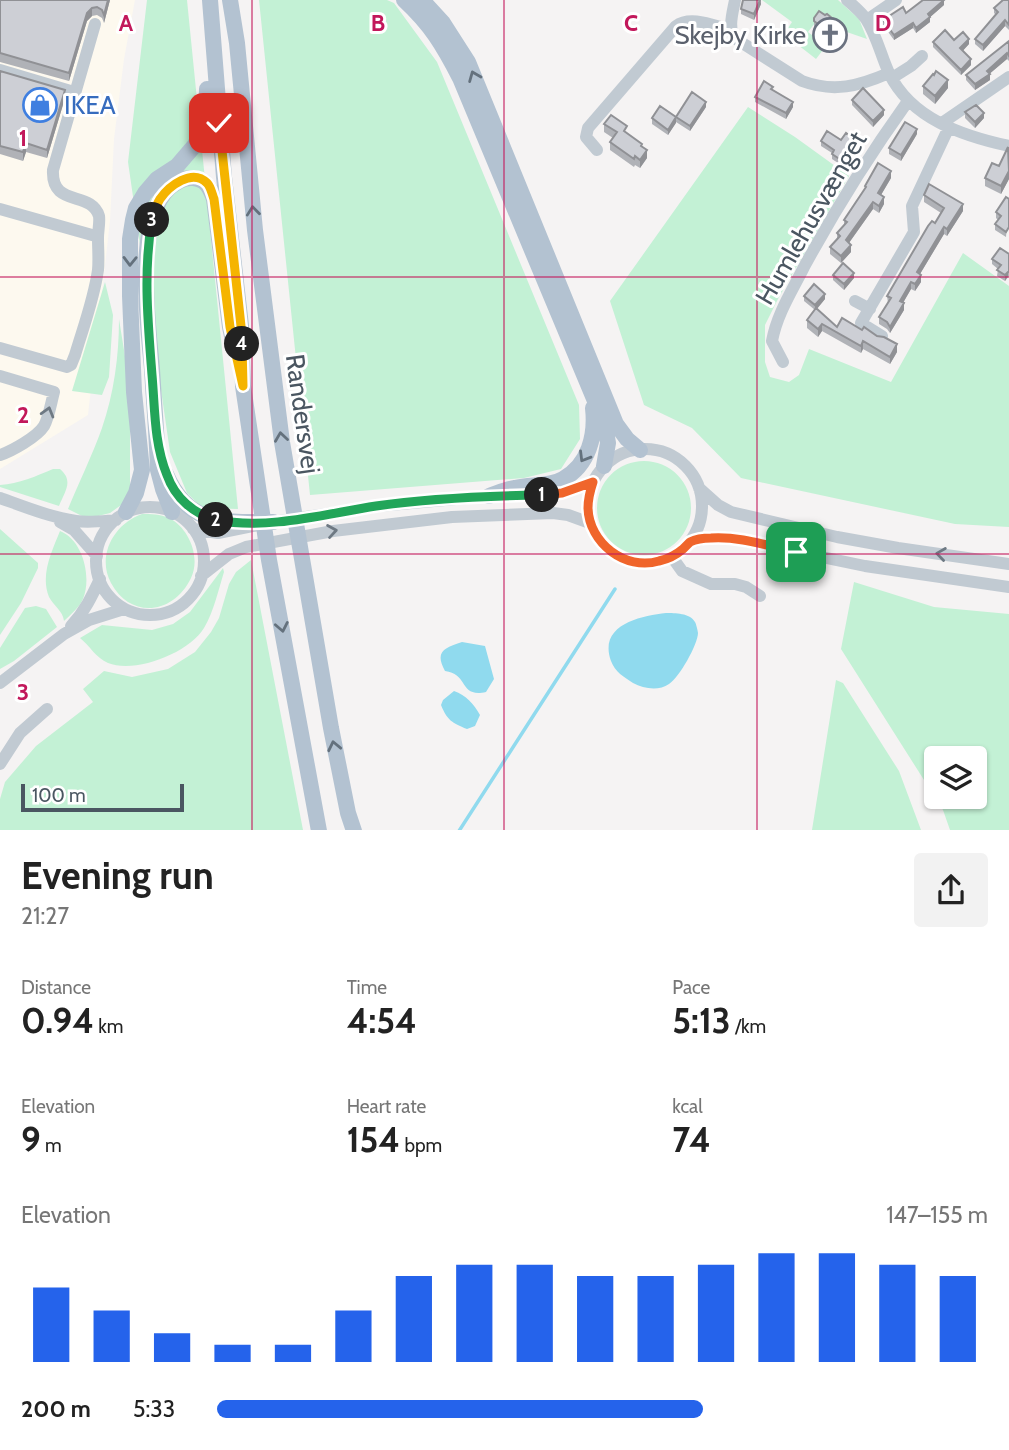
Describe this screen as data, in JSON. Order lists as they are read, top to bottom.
{
  "streets": {
    "main road": ["Randersvej"],
    "street": ["Humlehusvænget"]
  },
  "places": {
    "church": ["Skejby Kirke"],
    "shop": ["IKEA"]
  },
  "scale_bar": "100 m",
  "page": {
    "pins": [
      "3",
      "4",
      "1",
      "2"
    ],
    "scale": "100 m",
    "heading": ["Evening run", "21:27"],
    "stats": [
      ["Distance", "0.94 km"],
      ["Time", "4:54"],
      ["Pace", "5:13 /km"],
      ["Elevation", "9 m"],
      ["Heart rate", "154 bpm"],
      ["kcal", "74"]
    ],
    "chart": ["Elevation", "147–155 m"],
    "list": [
      {
        "name": "200 m",
        "note": "5:33"
      }
    ]
  },
  "grid": {
    "columns": [
      "A",
      "B",
      "C",
      "D"
    ],
    "rows": ["1", "2", "3"]
  }
}
